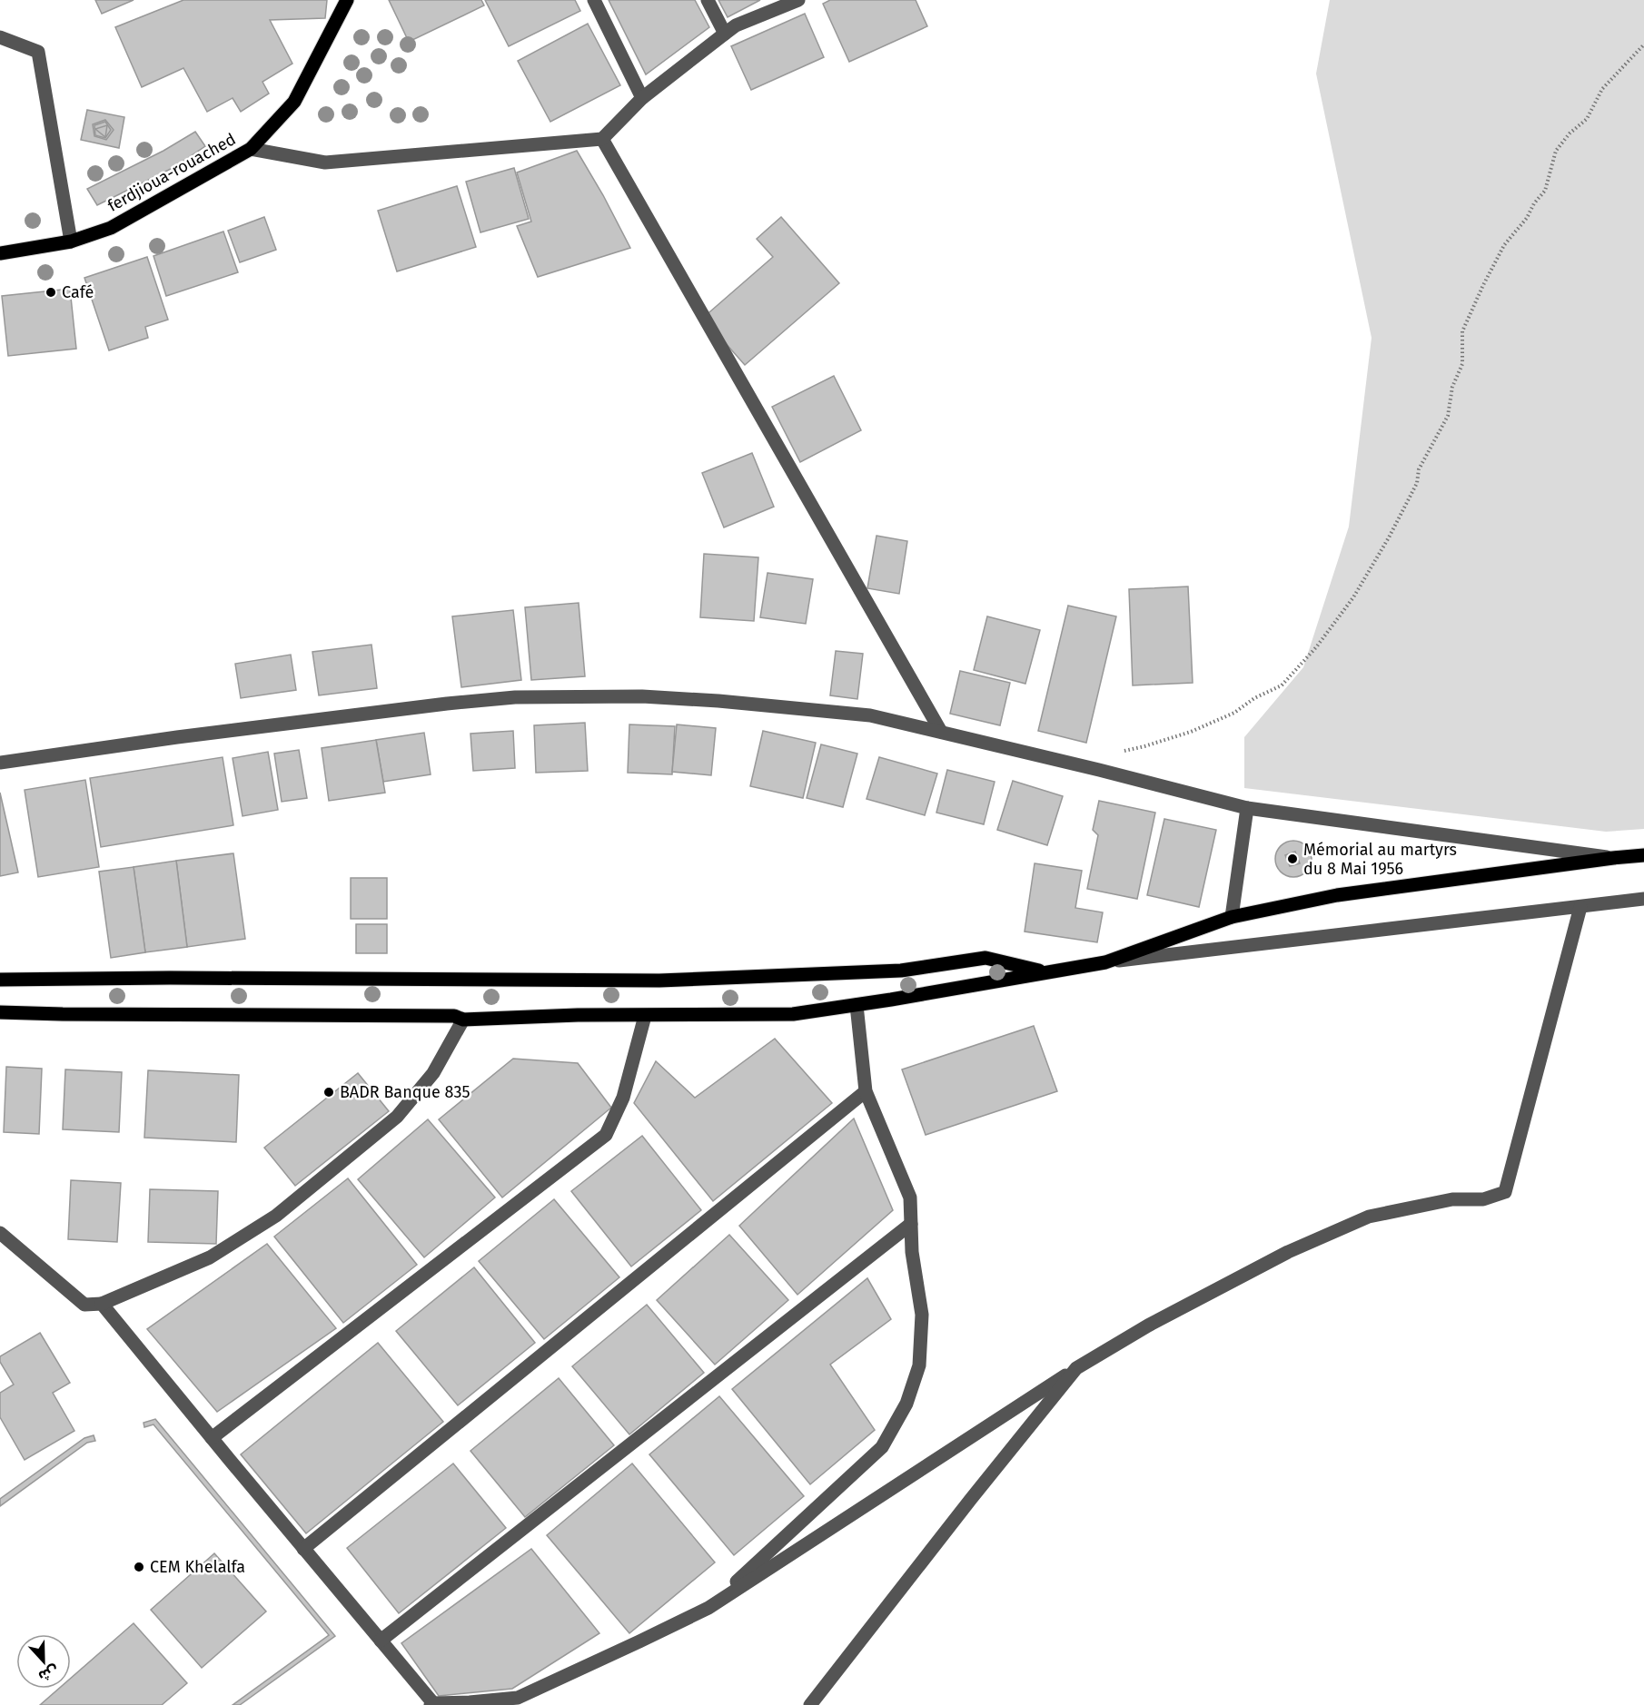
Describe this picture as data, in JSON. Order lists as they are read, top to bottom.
{
  "streets": {
    "main road": ["ferdjioua-rouached"]
  },
  "places": [
    "Café",
    "Mémorial au martyrs du 8 Mai 1956",
    "BADR Banque 835",
    "CEM Khelalfa"
  ],
  "north": "bottom"
}
